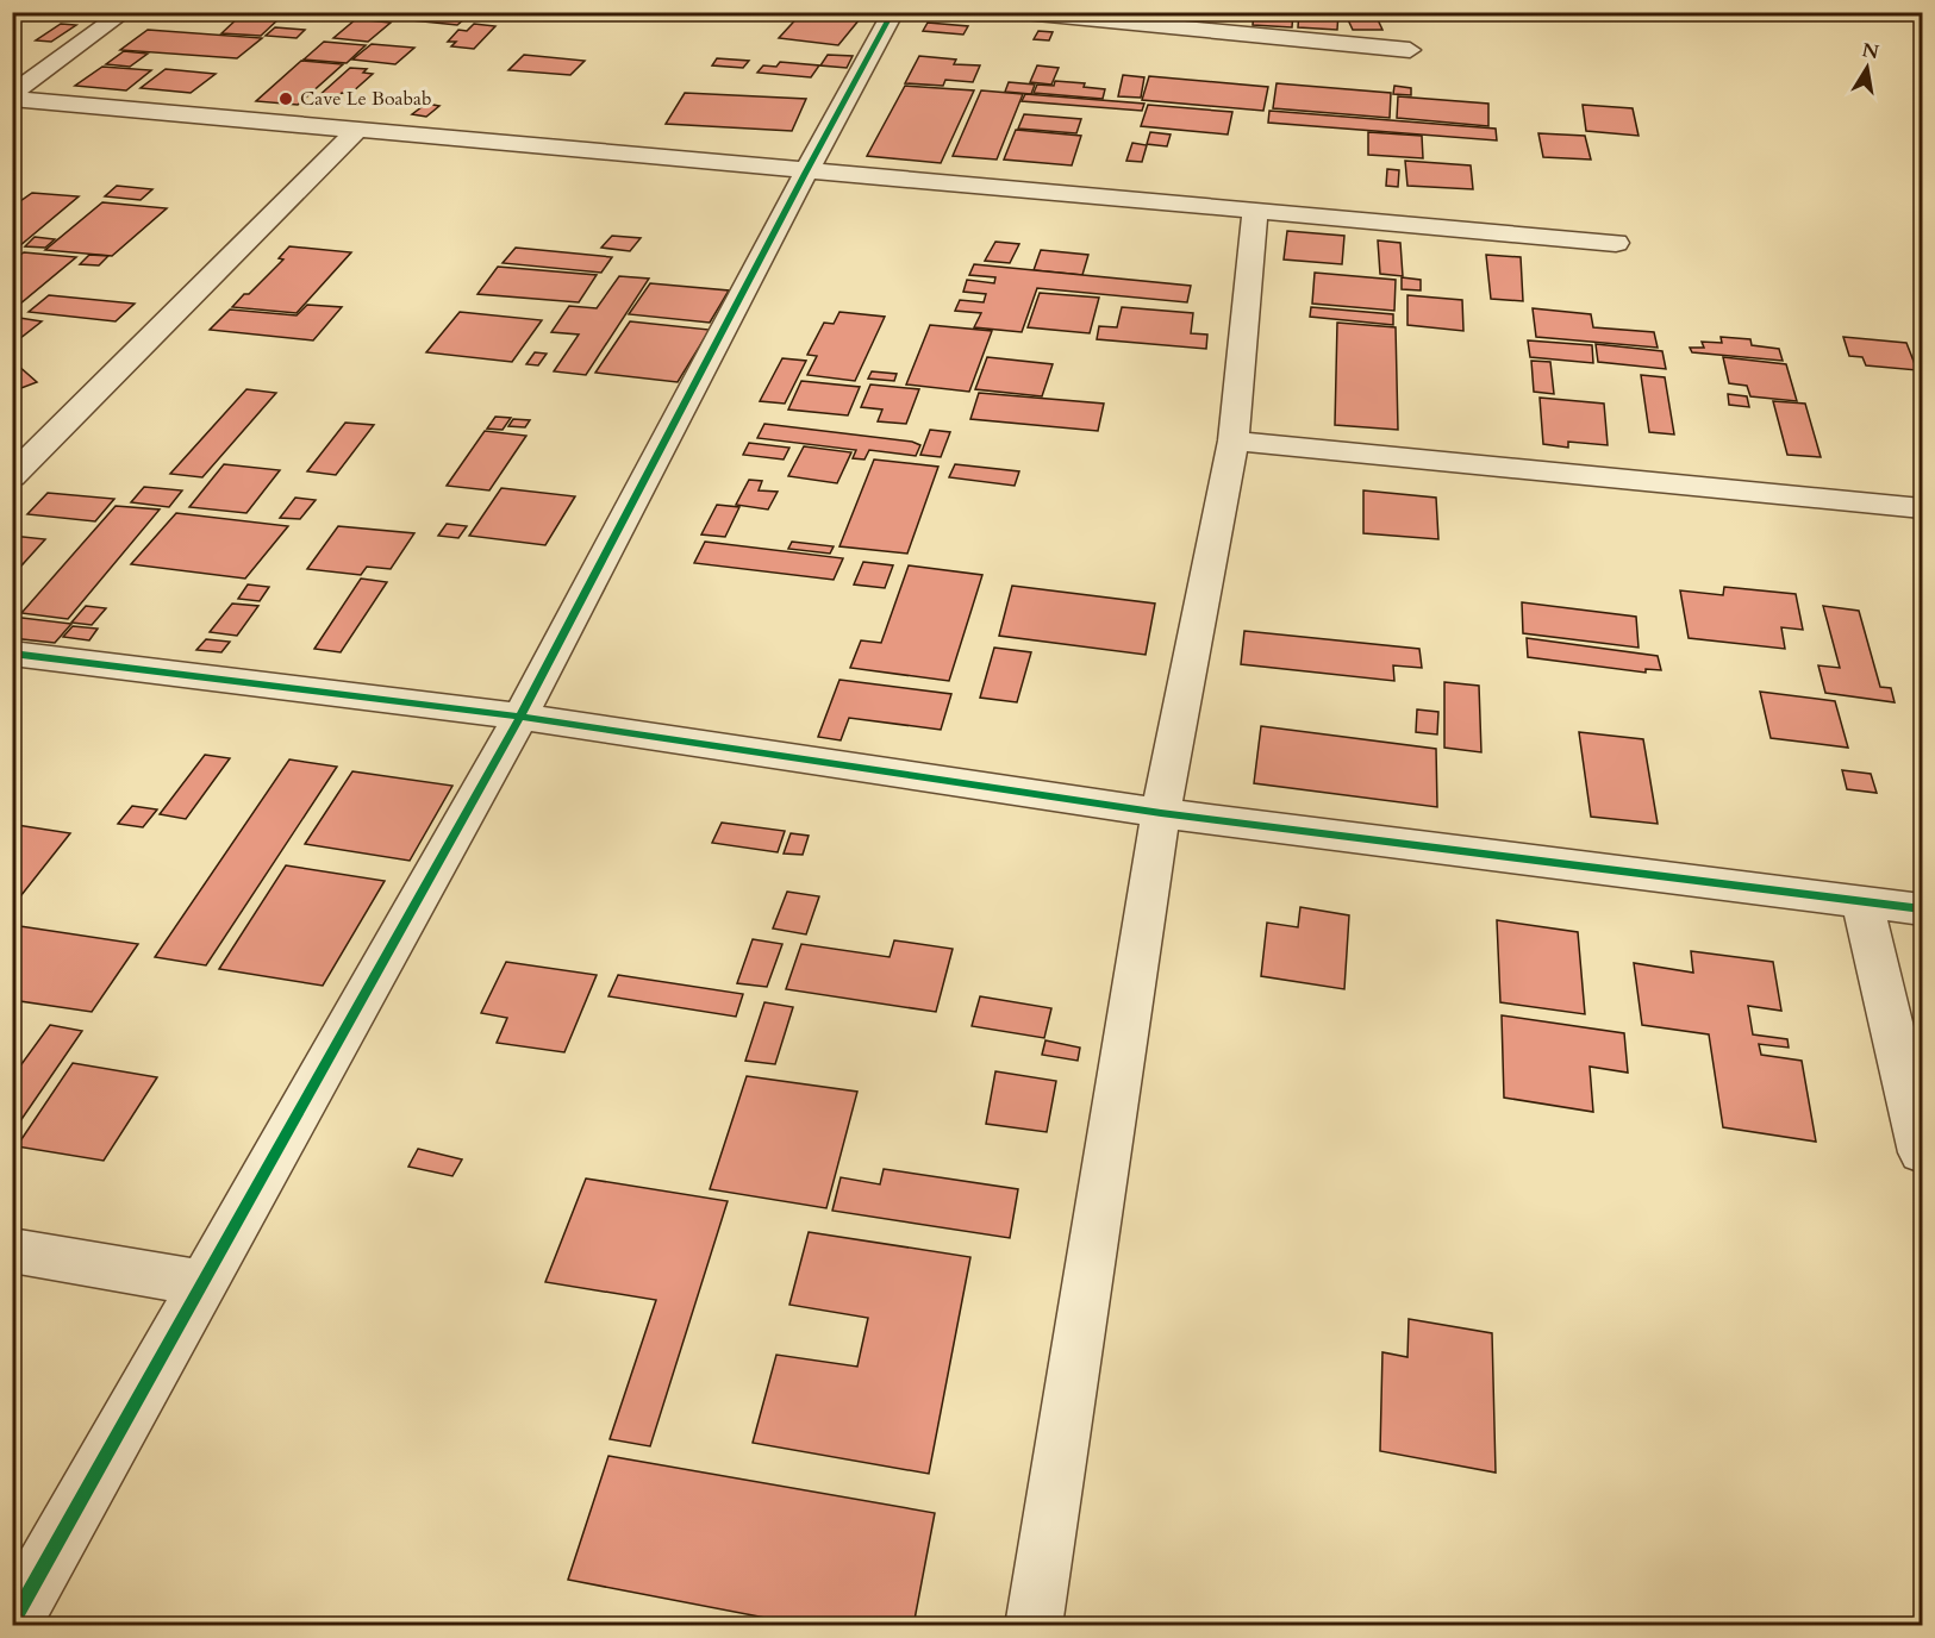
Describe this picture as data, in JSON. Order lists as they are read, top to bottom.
{
  "places": ["Cave Le Boabab"],
  "north": "top"
}
